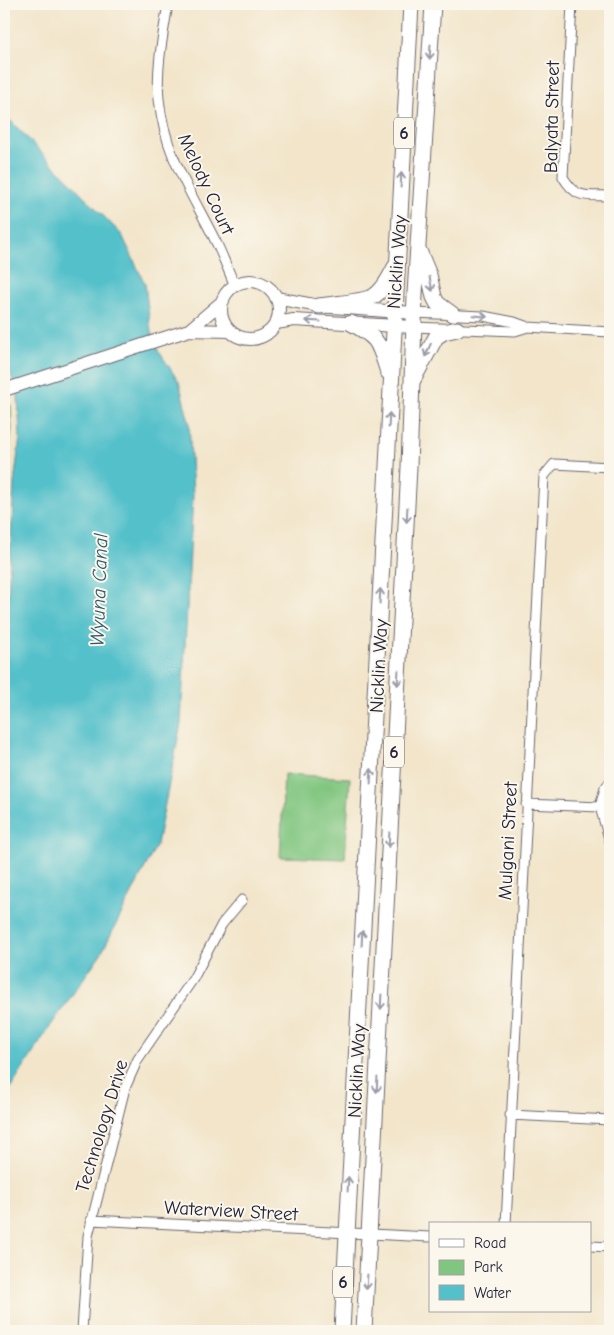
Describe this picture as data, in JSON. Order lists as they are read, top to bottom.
{
  "streets": {
    "highway": ["6", "Nicklin Way"],
    "street": [
      "Balyata Street",
      "Melody Court",
      "Mulgani Street",
      "Technology Drive",
      "Waterview Street"
    ]
  },
  "crossings": [
    ["Nicklin Way", "Waterview Street"],
    ["Technology Drive", "Waterview Street"]
  ],
  "water": ["Wyuna Canal"],
  "legend": ["Road", "Park", "Water"]
}
